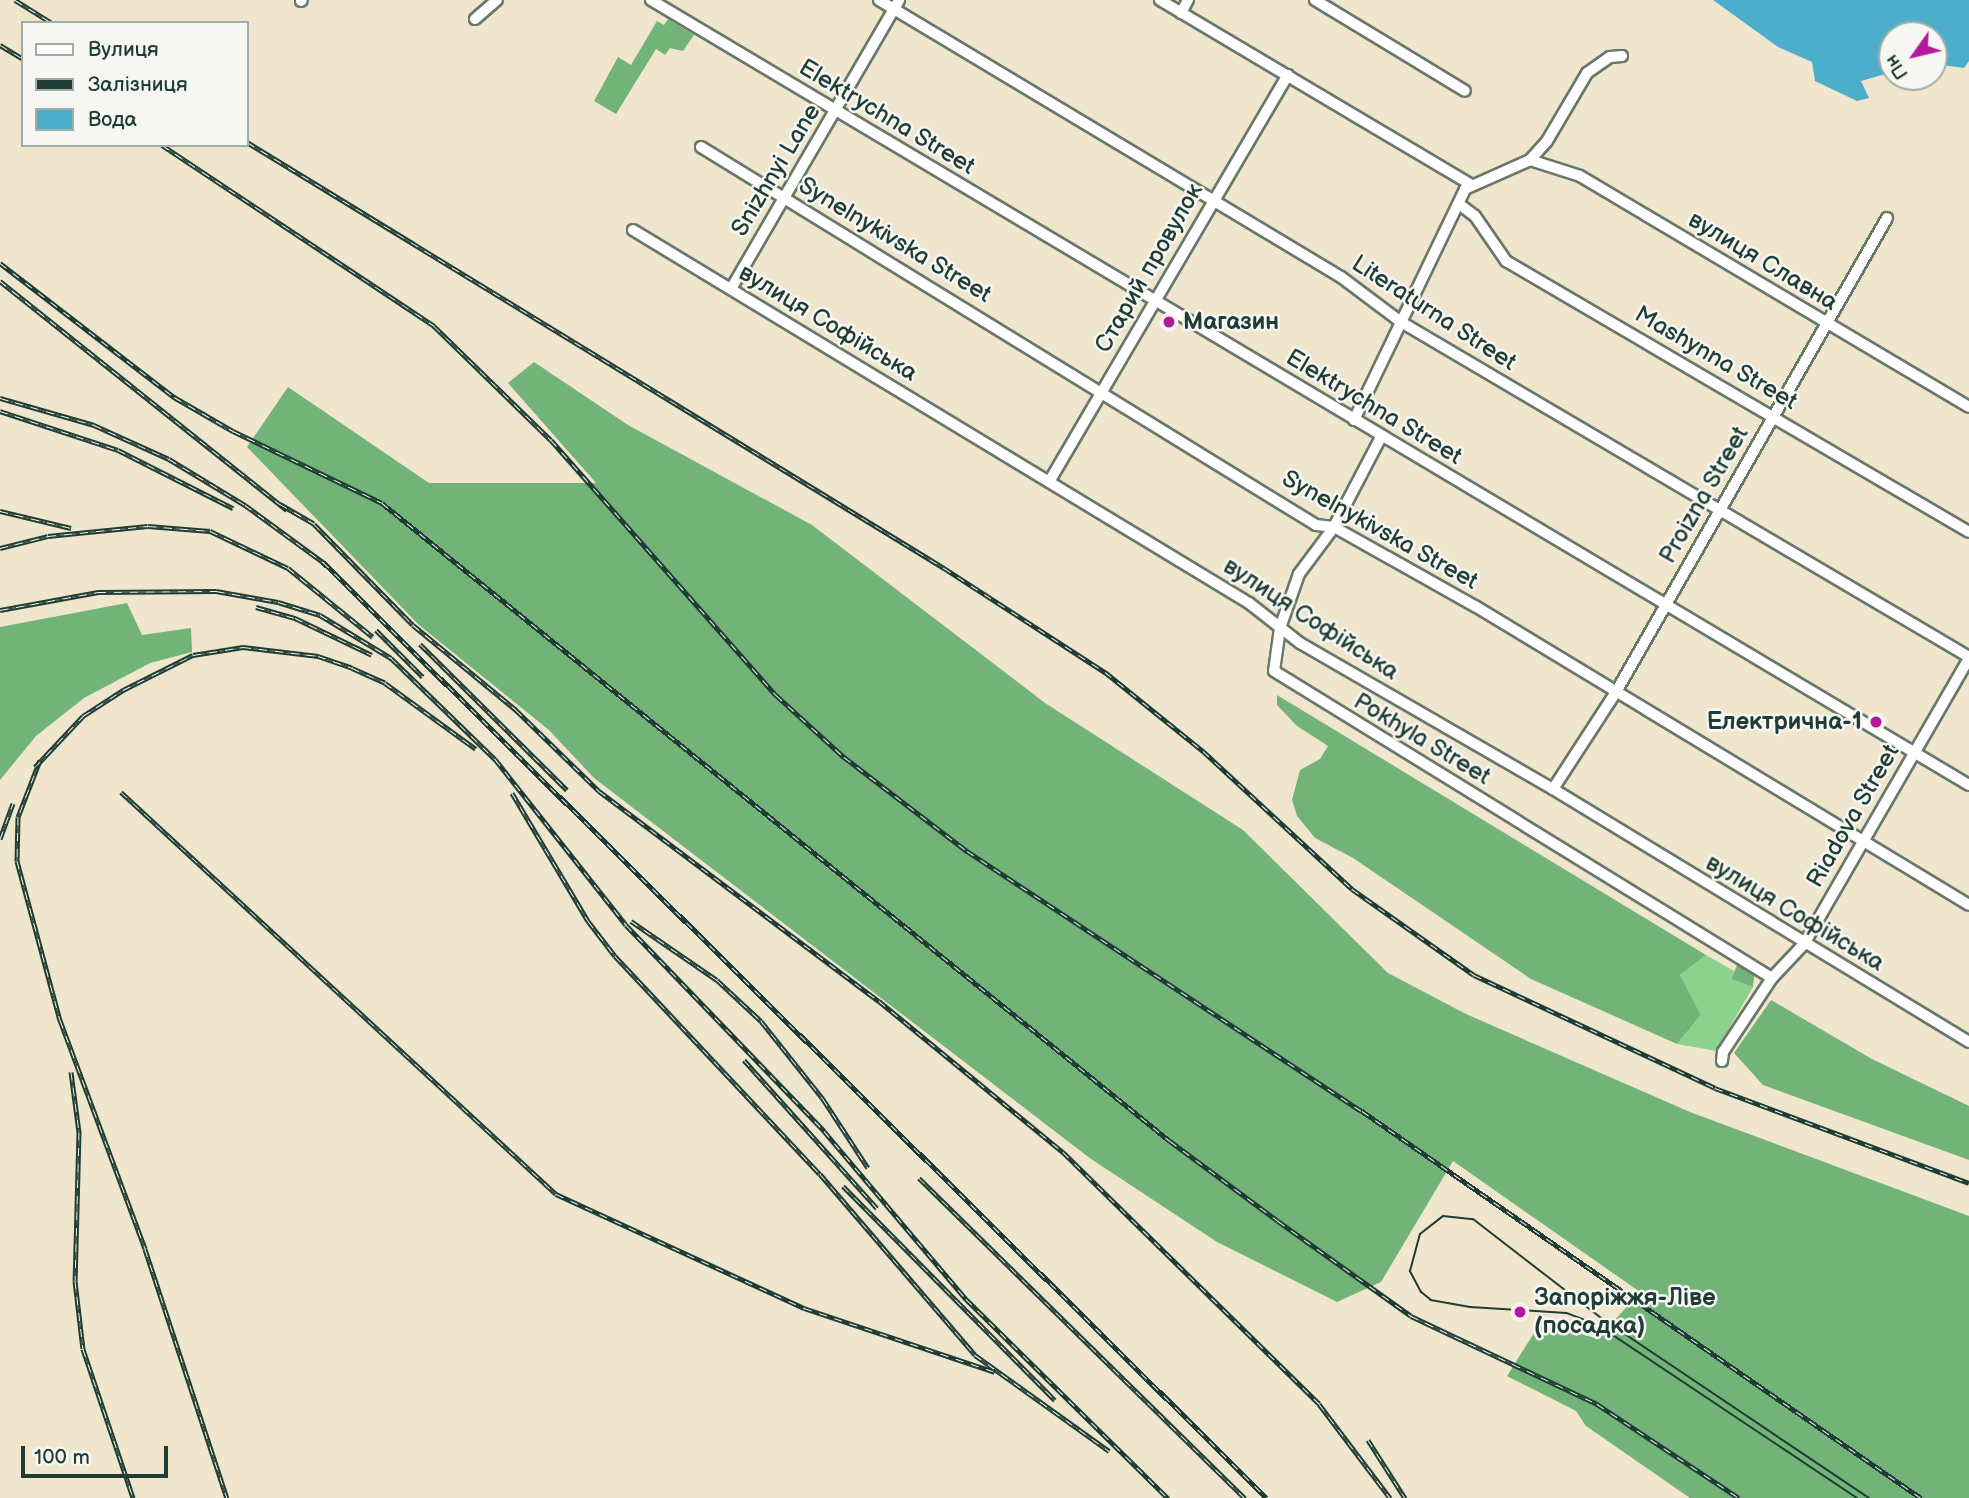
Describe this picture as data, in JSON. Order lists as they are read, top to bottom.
{
  "streets": {
    "street": [
      "Elektrychna Street",
      "Snizhnyi Lane",
      "Synelnykivska Street",
      "вулиця Славна",
      "Старий провулок",
      "Literaturna Street",
      "вулиця Софійська",
      "Mashynna Street",
      "Proizna Street",
      "Pokhyla Street",
      "Riadova Street"
    ]
  },
  "crossings": [
    ["Elektrychna Street", "Snizhnyi Lane"],
    ["Elektrychna Street", "Старий провулок"],
    ["Elektrychna Street", "Proizna Street"],
    ["Elektrychna Street", "Pokhyla Street"],
    ["Elektrychna Street", "Riadova Street"],
    ["Snizhnyi Lane", "Synelnykivska Street"],
    ["Snizhnyi Lane", "Literaturna Street"],
    ["Snizhnyi Lane", "вулиця Софійська"],
    ["Synelnykivska Street", "Старий провулок"],
    ["Synelnykivska Street", "Proizna Street"],
    ["Synelnykivska Street", "Pokhyla Street"],
    ["Synelnykivska Street", "Riadova Street"],
    ["вулиця Славна", "Proizna Street"],
    ["Старий провулок", "Literaturna Street"],
    ["Старий провулок", "вулиця Софійська"],
    ["Literaturna Street", "Proizna Street"],
    ["Literaturna Street", "Riadova Street"],
    ["вулиця Софійська", "Proizna Street"],
    ["вулиця Софійська", "Pokhyla Street"],
    ["вулиця Софійська", "Riadova Street"],
    ["Mashynna Street", "Proizna Street"],
    ["Pokhyla Street", "Riadova Street"]
  ],
  "places": ["Магазин", "Електрична-1", "Запоріжжя-Ліве (посадка)"],
  "legend": ["Вулиця", "Залізниця", "Вода"],
  "scale_bar": "100 m",
  "north": "bottom left"
}
